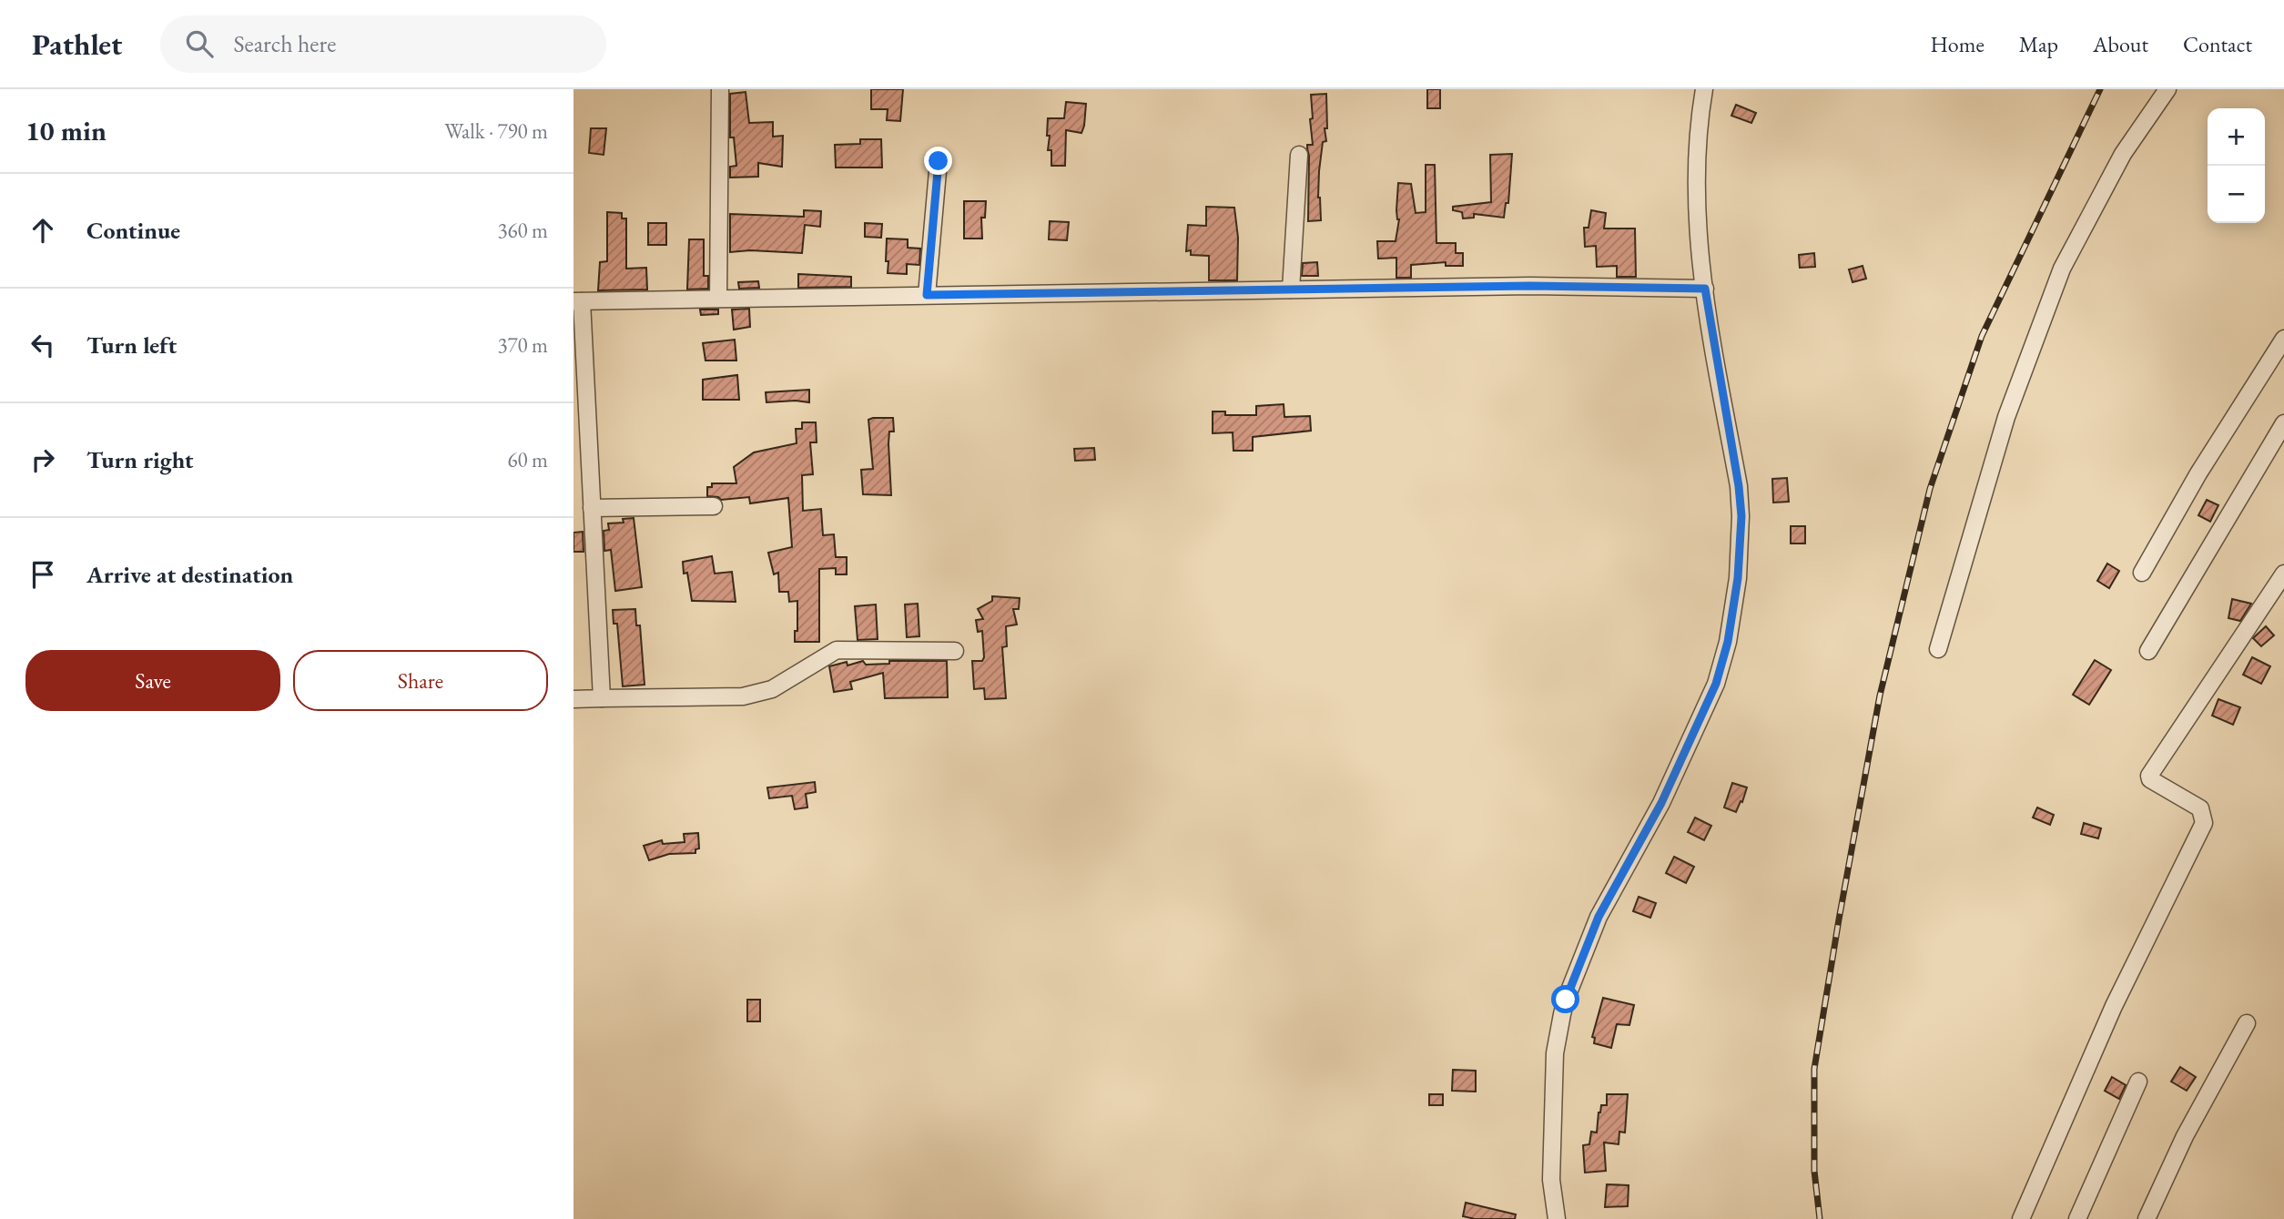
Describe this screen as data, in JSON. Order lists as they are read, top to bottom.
{
  "page": {
    "header": "Pathlet",
    "search": "Search here",
    "nav": [
      "Home",
      "Map",
      "About",
      "Contact"
    ],
    "heading": ["10 min", "Walk · 790 m"],
    "map_buttons": ["+", "−"],
    "list": [
      ["Continue", "360 m"],
      ["Turn left", "370 m"],
      ["Turn right", "60 m"],
      "Arrive at destination"
    ],
    "buttons": ["Save", "Share"]
  }
}
